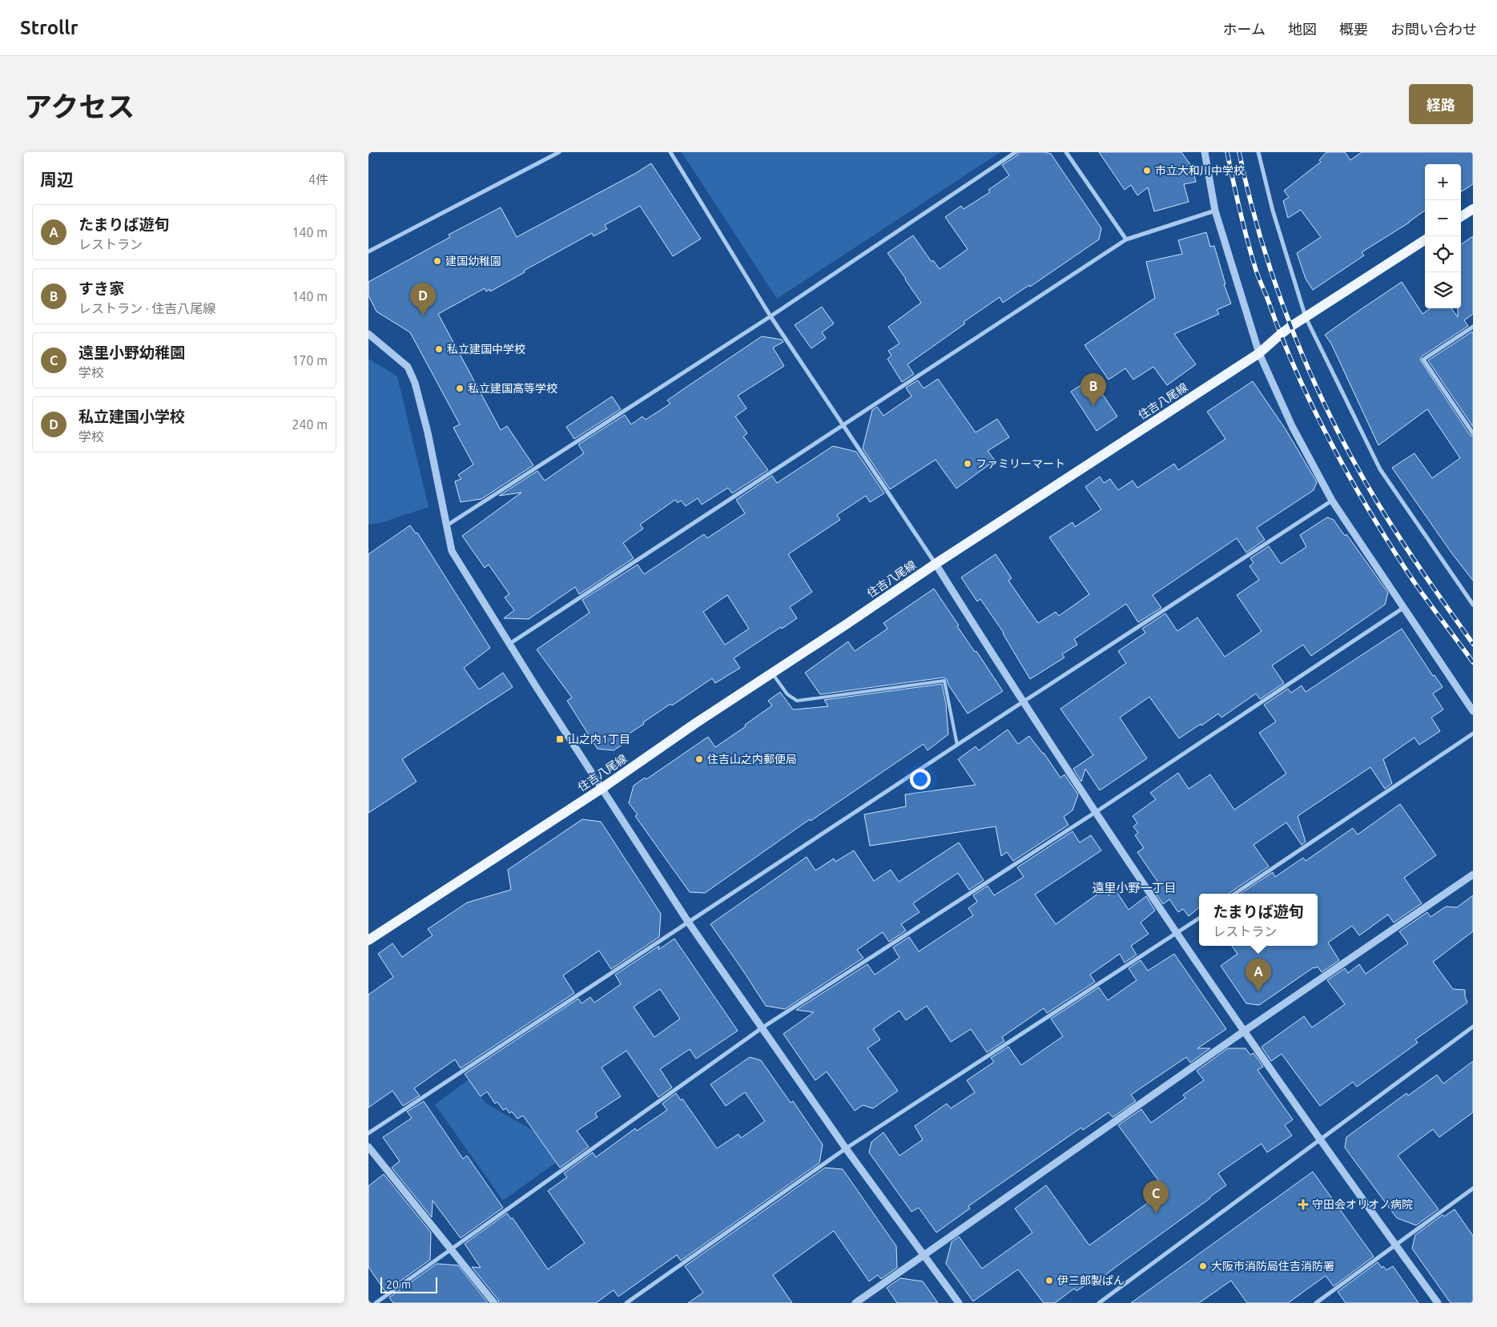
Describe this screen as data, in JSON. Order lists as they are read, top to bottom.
{
  "streets": {
    "main road": ["住吉八尾線"]
  },
  "districts": ["遠里小野一丁目"],
  "places": {
    "other": [
      "市立大和川中学校",
      "建国幼稚園",
      "私立建国中学校",
      "私立建国高等学校",
      "ファミリーマート",
      "住吉山之内郵便局",
      "大阪市消防局住吉消防署",
      "伊三郎製ぱん"
    ],
    "transit": ["山之内1丁目"],
    "health": ["守田会オリオノ病院"]
  },
  "scale_bar": "20 m",
  "page": {
    "header": "Strollr",
    "nav": [
      "ホーム",
      "地図",
      "概要",
      "お問い合わせ"
    ],
    "title": "アクセス",
    "buttons": "経路",
    "heading": ["周辺", "4件"],
    "map_buttons": ["+", "−"],
    "list": [
      {
        "mark": "A",
        "name": "たまりば遊旬",
        "note": "レストラン",
        "value": "140 m"
      },
      {
        "mark": "B",
        "name": "すき家",
        "note": "レストラン · 住吉八尾線",
        "value": "140 m"
      },
      {
        "mark": "C",
        "name": "遠里小野幼稚園",
        "note": "学校",
        "value": "170 m"
      },
      {
        "mark": "D",
        "name": "私立建国小学校",
        "note": "学校",
        "value": "240 m"
      }
    ],
    "pins": [
      "D",
      "B",
      "A",
      "C"
    ],
    "popup": ["たまりば遊旬", "レストラン"],
    "scale": "20 m"
  }
}
